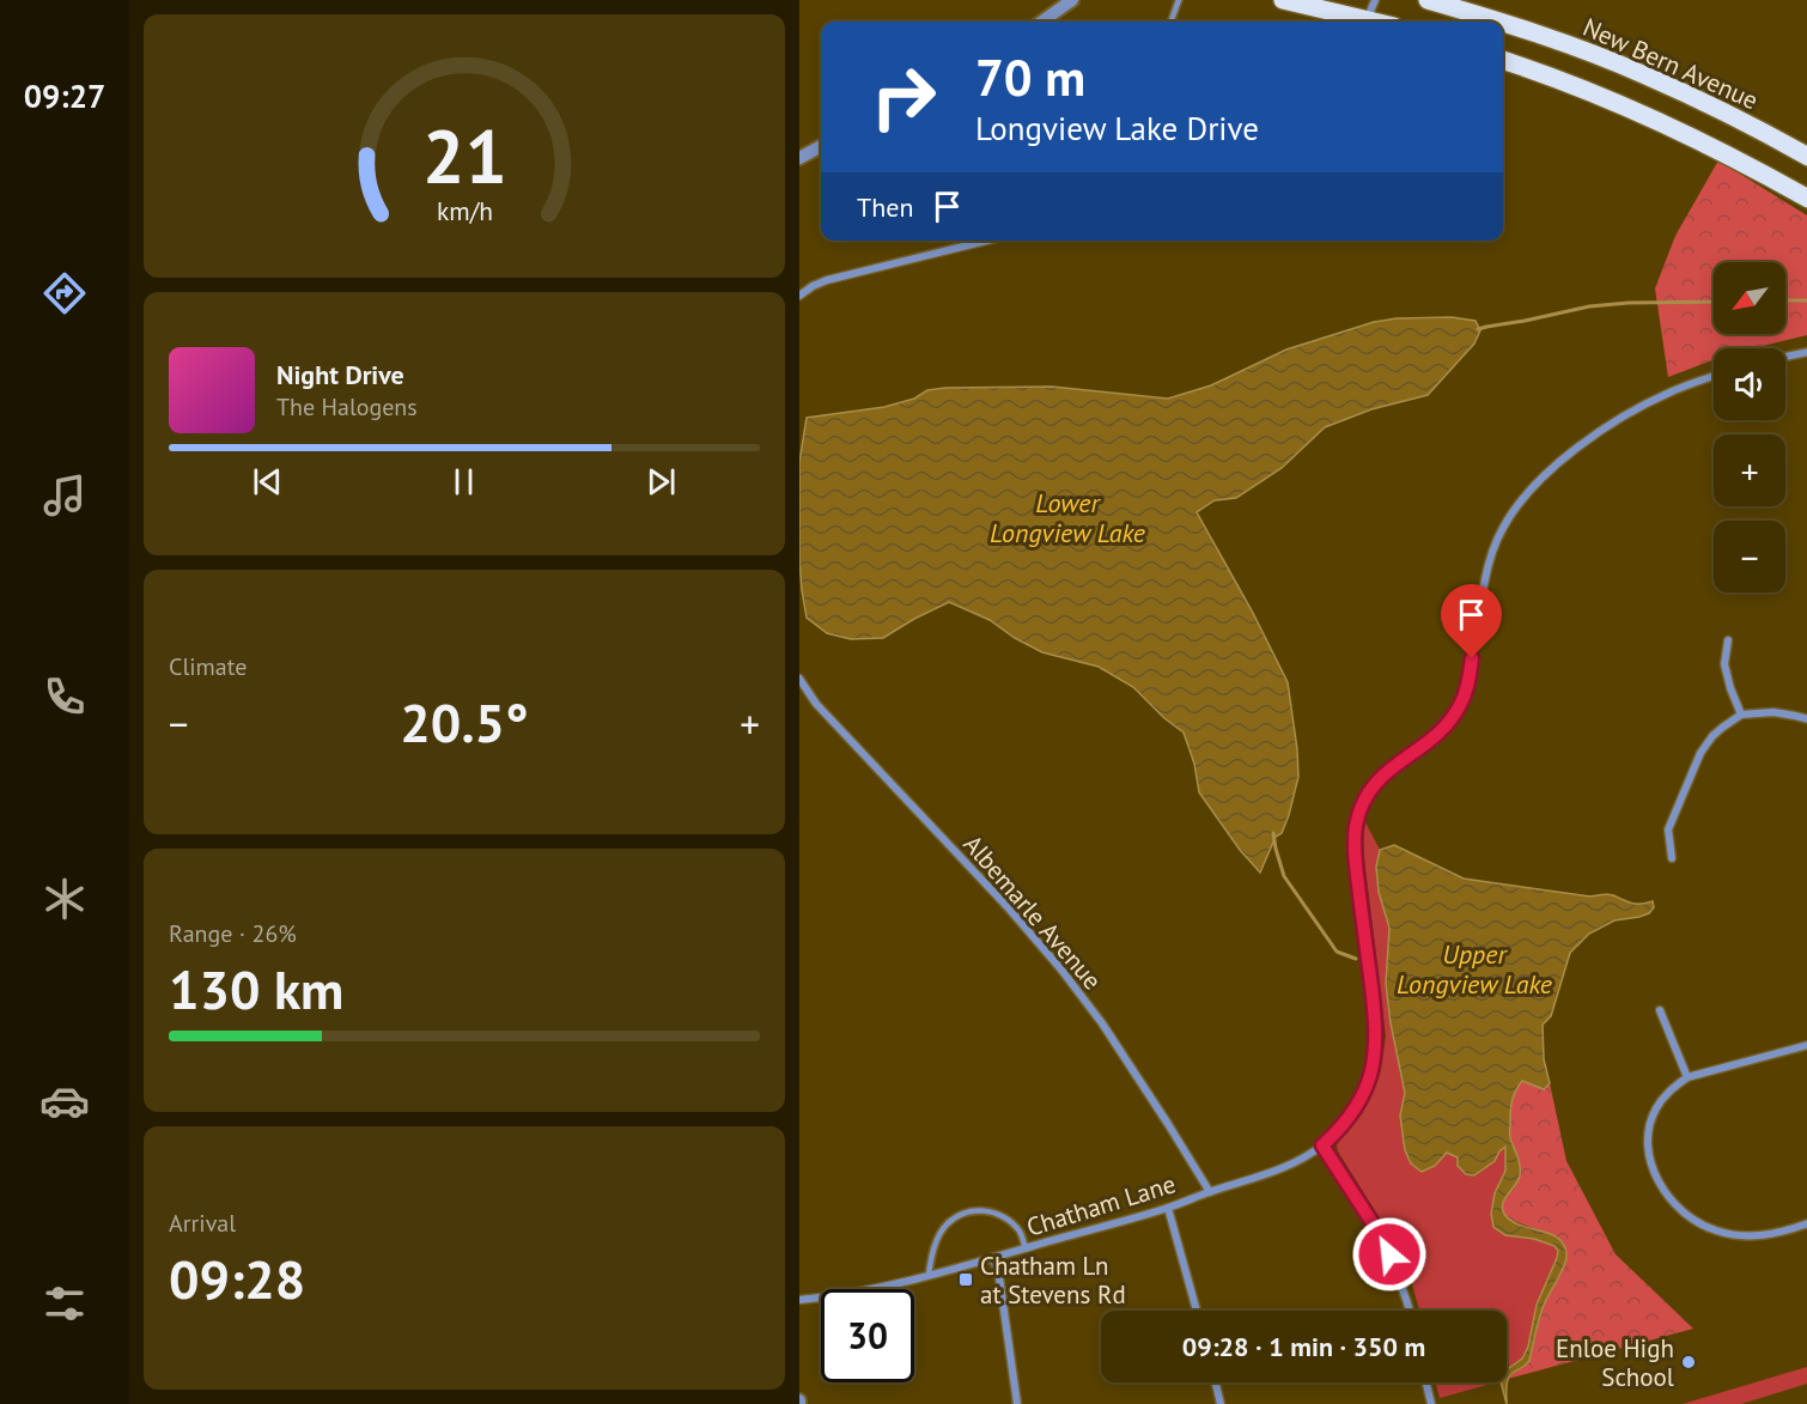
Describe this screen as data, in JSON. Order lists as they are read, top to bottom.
{
  "streets": {
    "main road": ["New Bern Avenue"],
    "street": ["Albemarle Avenue", "Chatham Lane"]
  },
  "crossings": [
    ["Albemarle Avenue", "Chatham Lane"]
  ],
  "water": ["Lower Longview Lake", "Upper Longview Lake"],
  "places": {
    "transit": ["Chatham Ln at Stevens Rd"],
    "other": ["Enloe High School"]
  },
  "north": "bottom left",
  "page": {
    "tabs": "09:27",
    "turn": ["70 m", "Longview Lake Drive"],
    "then": "Then",
    "map_buttons": ["+", "−"],
    "song": ["Night Drive", "The Halogens"],
    "tile": [
      "Climate",
      ["Range · 26%", "130 km"],
      ["Arrival", "09:28"]
    ],
    "heat": ["−", "20.5°", "+"],
    "limit": "30",
    "trip": "09:28 · 1 min · 350 m",
    "gauge": ["21", "km/h"]
  }
}
